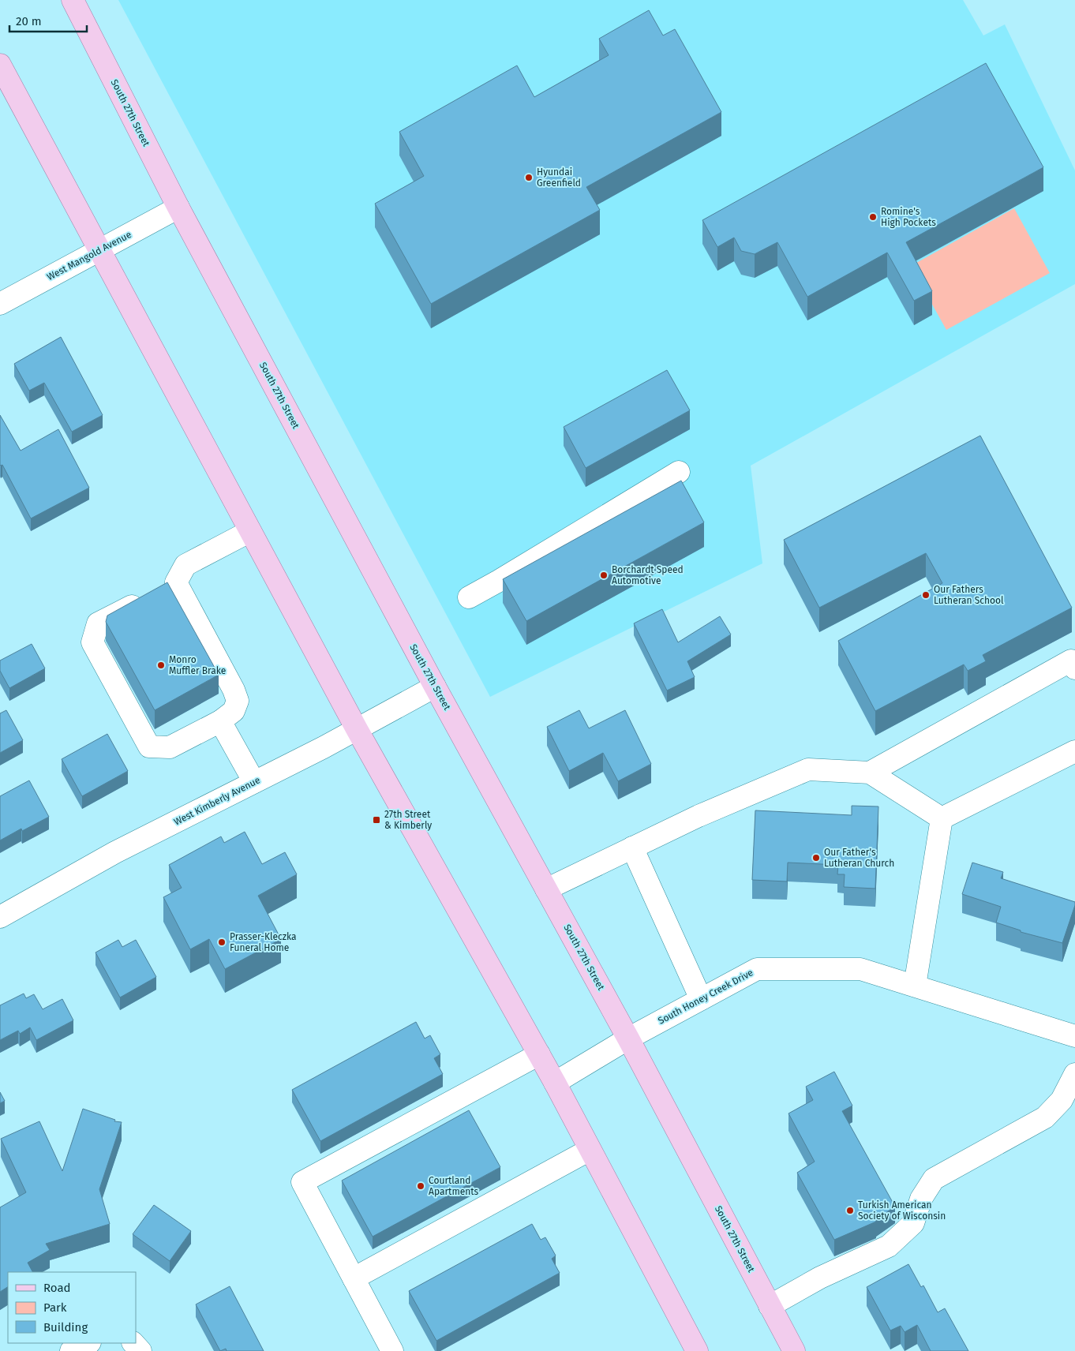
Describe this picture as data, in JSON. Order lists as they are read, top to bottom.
{
  "streets": {
    "main road": ["South 27th Street"],
    "street": ["West Mangold Avenue", "West Kimberly Avenue", "South Honey Creek Drive"]
  },
  "crossings": [
    ["South 27th Street", "West Mangold Avenue"],
    ["South 27th Street", "West Kimberly Avenue"],
    ["South 27th Street", "South Honey Creek Drive"]
  ],
  "places": {
    "other": [
      "Hyundai Greenfield",
      "Romine's High Pockets",
      "Borchardt Speed Automotive",
      "Our Fathers Lutheran School",
      "Monro Muffler Brake",
      "Our Father's Lutheran Church",
      "Prasser-Kleczka Funeral Home",
      "Courtland Apartments",
      "Turkish American Society of Wisconsin"
    ],
    "transit": ["27th Street & Kimberly"]
  },
  "legend": ["Road", "Park", "Building"],
  "scale_bar": "20 m"
}
